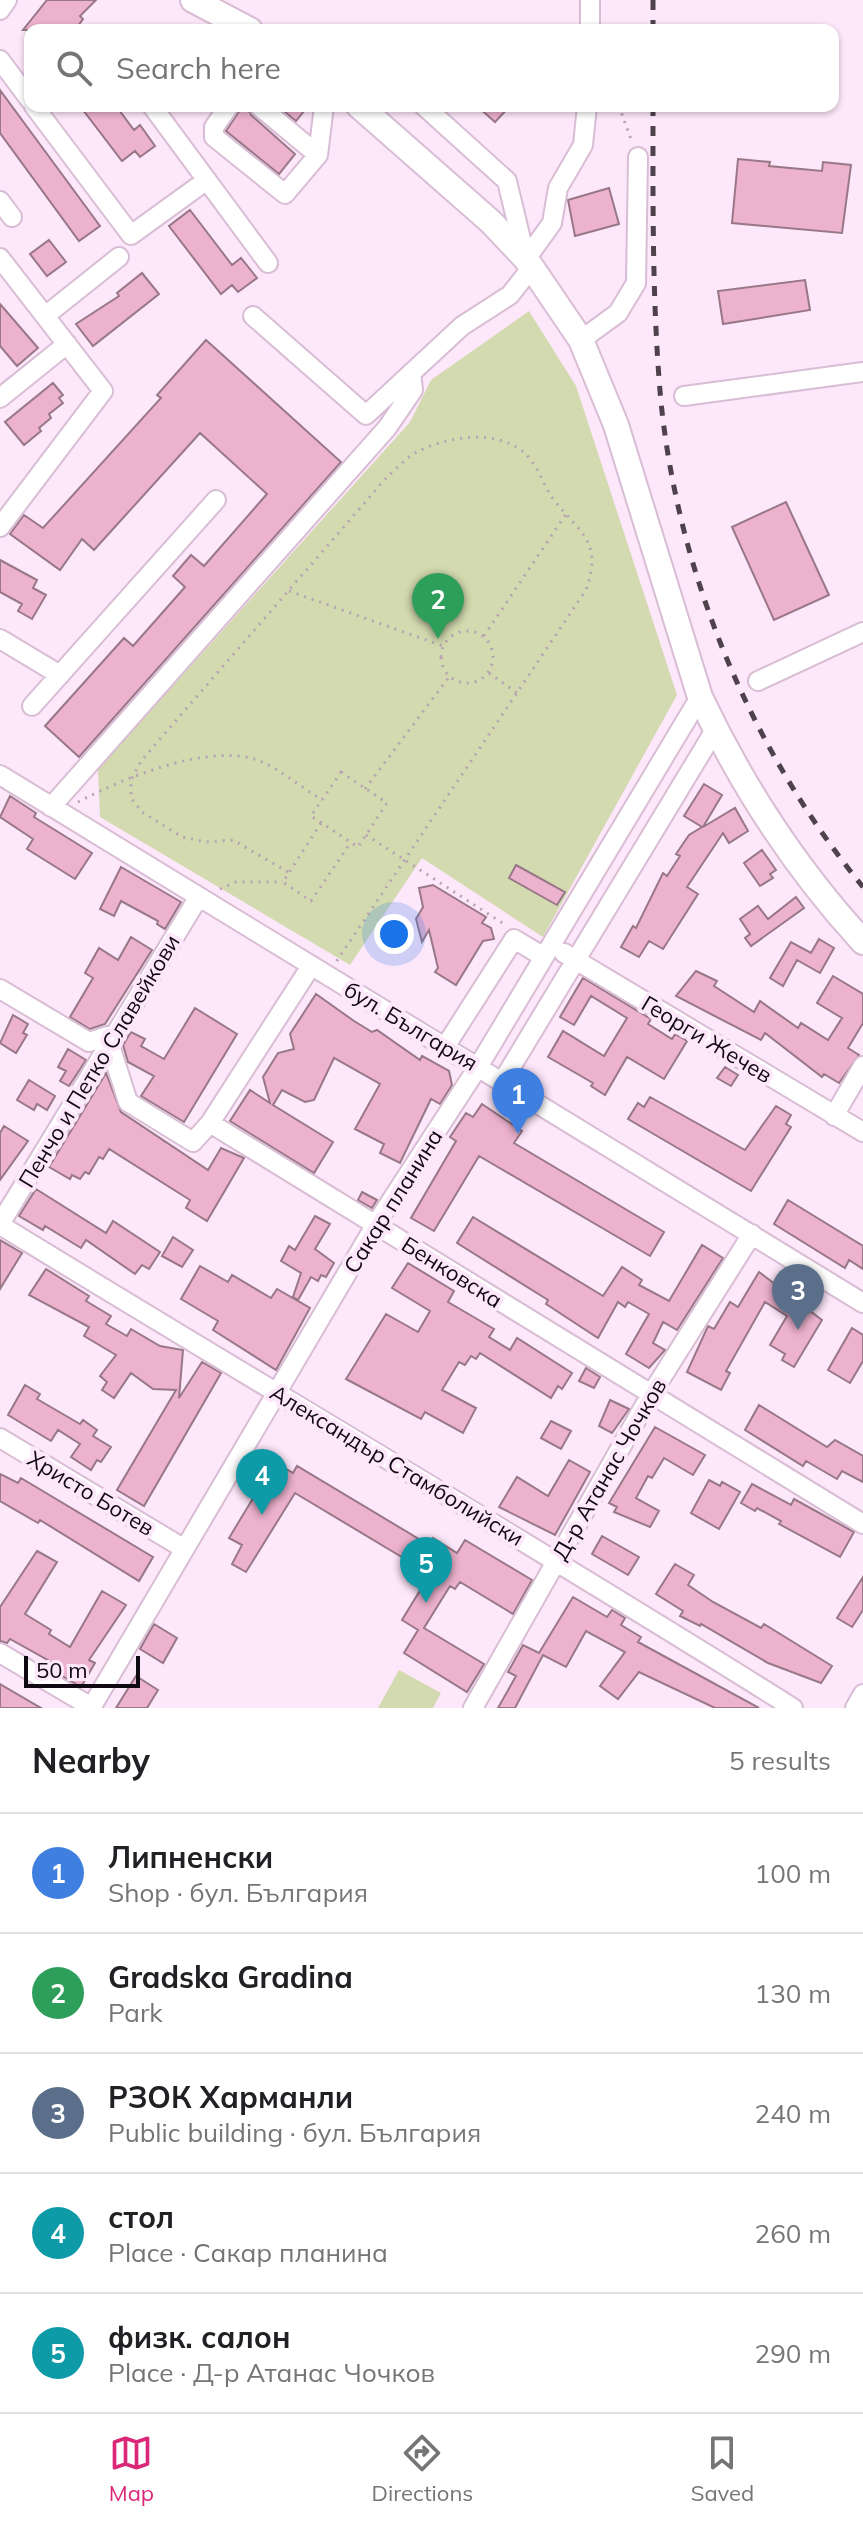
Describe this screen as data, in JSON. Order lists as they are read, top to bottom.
{
  "streets": {
    "street": [
      "бул. България",
      "Георги Жечев",
      "Пенчо и Петко Славейкови",
      "Сакар планина",
      "Бенковска",
      "Александър Стамболийски",
      "Д-р Атанас Чочков",
      "Христо Ботев"
    ]
  },
  "crossings": [
    ["бул. България", "Пенчо и Петко Славейкови"],
    ["бул. България", "Сакар планина"],
    ["бул. България", "Д-р Атанас Чочков"],
    ["Георги Жечев", "Сакар планина"],
    ["Пенчо и Петко Славейкови", "Александър Стамболийски"],
    ["Сакар планина", "Бенковска"],
    ["Сакар планина", "Александър Стамболийски"],
    ["Сакар планина", "Христо Ботев"],
    ["Бенковска", "Д-р Атанас Чочков"],
    ["Александър Стамболийски", "Д-р Атанас Чочков"]
  ],
  "scale_bar": "50 m",
  "page": {
    "search": "Search here",
    "pins": [
      "2",
      "1",
      "3",
      "4",
      "5"
    ],
    "scale": "50 m",
    "heading": ["Nearby", "5 results"],
    "list": [
      {
        "mark": "1",
        "name": "Липненски",
        "note": "Shop · бул. България",
        "value": "100 m"
      },
      {
        "mark": "2",
        "name": "Gradska Gradina",
        "note": "Park",
        "value": "130 m"
      },
      {
        "mark": "3",
        "name": "РЗОК Харманли",
        "note": "Public building · бул. България",
        "value": "240 m"
      },
      {
        "mark": "4",
        "name": "стол",
        "note": "Place · Сакар планина",
        "value": "260 m"
      },
      {
        "mark": "5",
        "name": "физк. салон",
        "note": "Place · Д-р Атанас Чочков",
        "value": "290 m"
      }
    ],
    "nav": ["Map", "Directions", "Saved"]
  }
}
